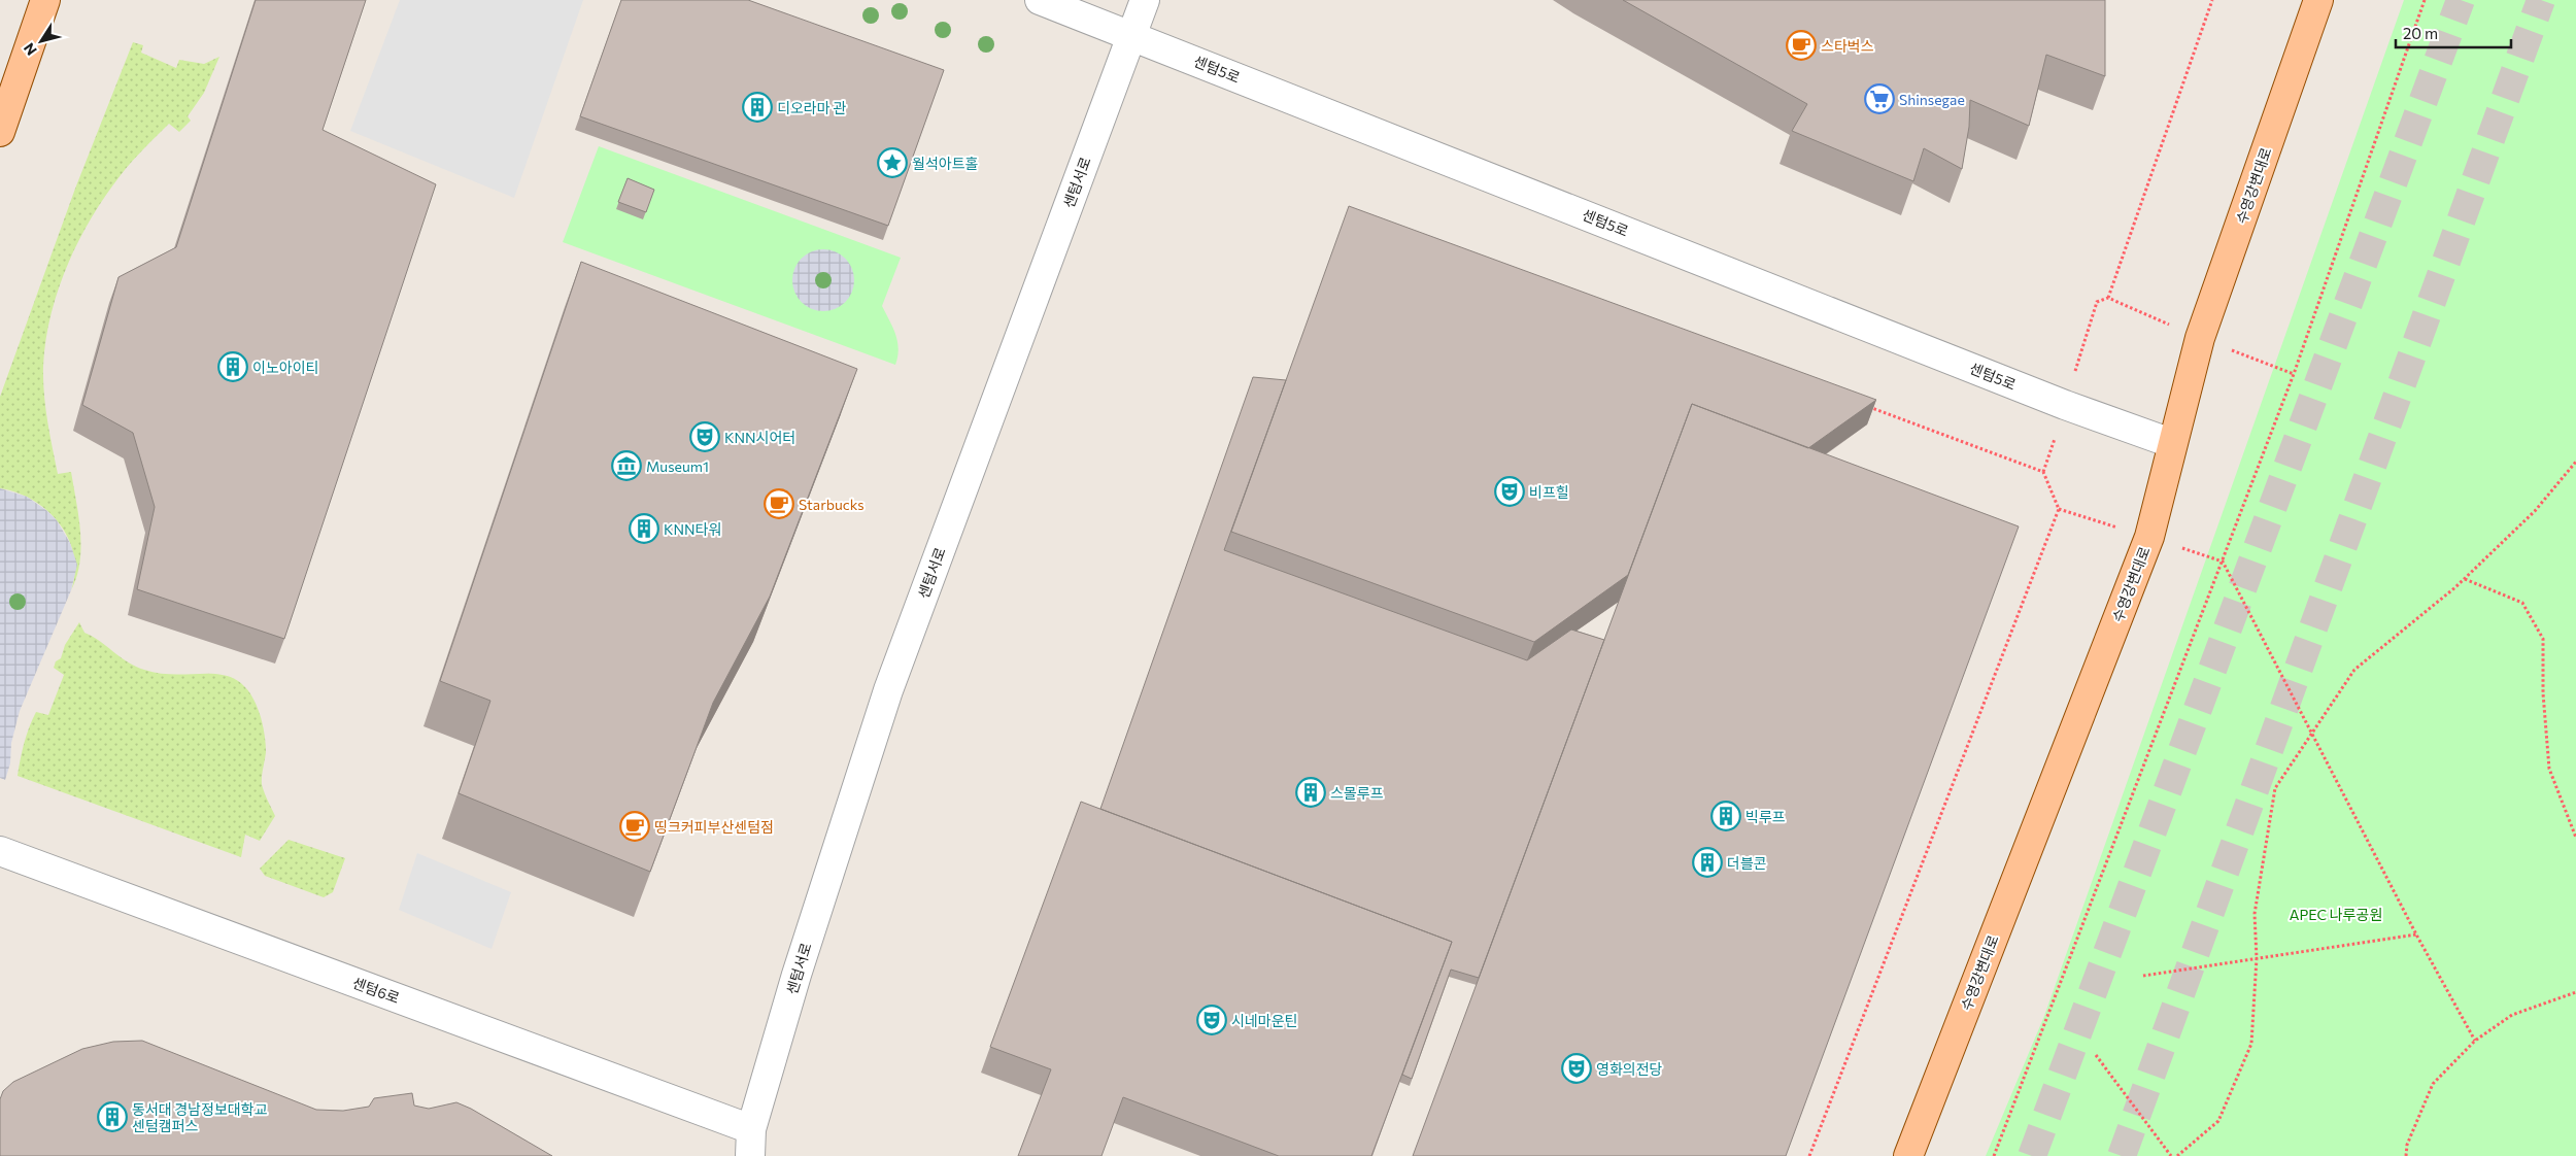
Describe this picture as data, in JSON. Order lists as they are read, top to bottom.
{
  "streets": {
    "main road": ["수영강변대로"],
    "street": ["센텀5로", "센텀서로", "센텀6로"]
  },
  "crossings": [
    ["센텀5로", "센텀서로"],
    ["센텀5로", "수영강변대로"],
    ["센텀서로", "센텀6로"]
  ],
  "parks": ["APEC 나루공원"],
  "places": {
    "cafe": ["스타벅스", "Starbucks", "띵크커피부산센텀점"],
    "supermarket": ["Shinsegae"],
    "building": [
      "디오라마 관",
      "이노아이티",
      "KNN타워",
      "스몰루프",
      "빅루프",
      "더블콘",
      "동서대 경남정보대학교 센텀캠퍼스"
    ],
    "place": ["월석아트홀"],
    "theatre": [
      "KNN시어터",
      "비프힐",
      "시네마운틴",
      "영화의전당"
    ],
    "museum": ["Museum1"]
  },
  "scale_bar": "20 m",
  "north": "bottom left"
}
